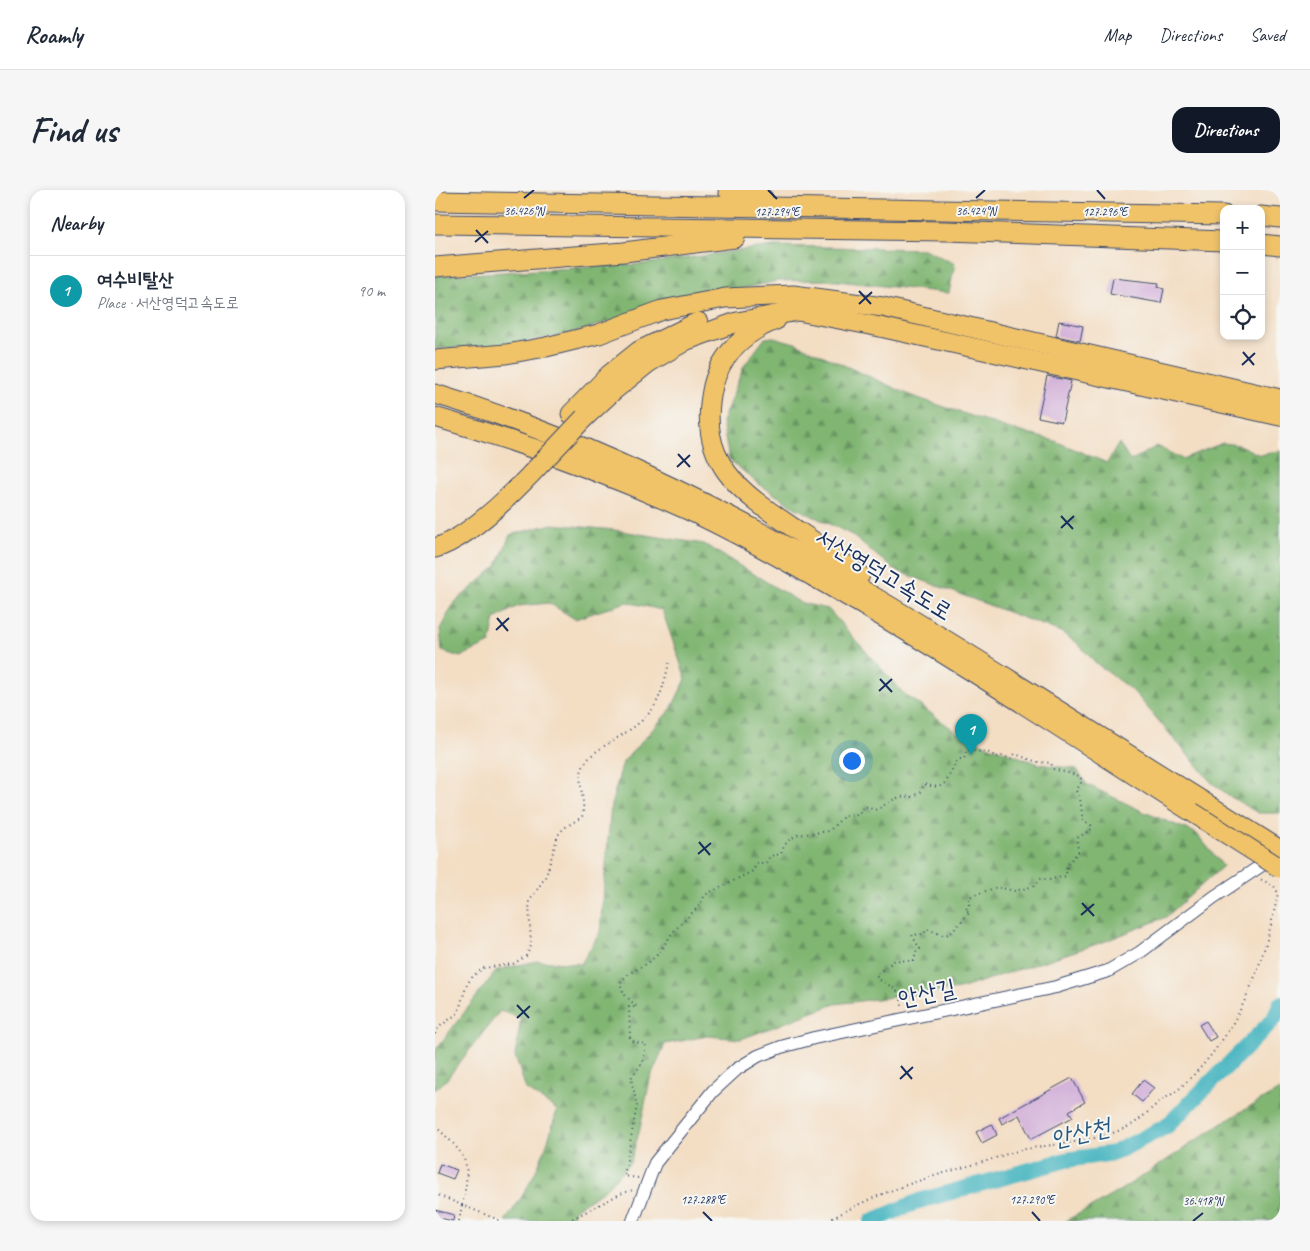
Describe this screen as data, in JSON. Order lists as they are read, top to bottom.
{
  "streets": {
    "highway": ["서산영덕고속도로"],
    "street": ["안산길"]
  },
  "crossings": [
    ["서산영덕고속도로", "안산길"]
  ],
  "water": ["안산천"],
  "page": {
    "header": "Roamly",
    "nav": ["Map", "Directions", "Saved"],
    "buttons": "Directions",
    "title": "Find us",
    "heading": "Nearby",
    "map_buttons": ["+", "−"],
    "list": [
      {
        "mark": "1",
        "name": "여수비탈산",
        "note": "Place · 서산영덕고속도로",
        "value": "90 m"
      }
    ],
    "pins": "1"
  },
  "coordinates": [
    "36.426°N",
    "36.424°N",
    "127.294°E",
    "127.296°E",
    "127.288°E",
    "127.290°E",
    "36.418°N"
  ]
}
